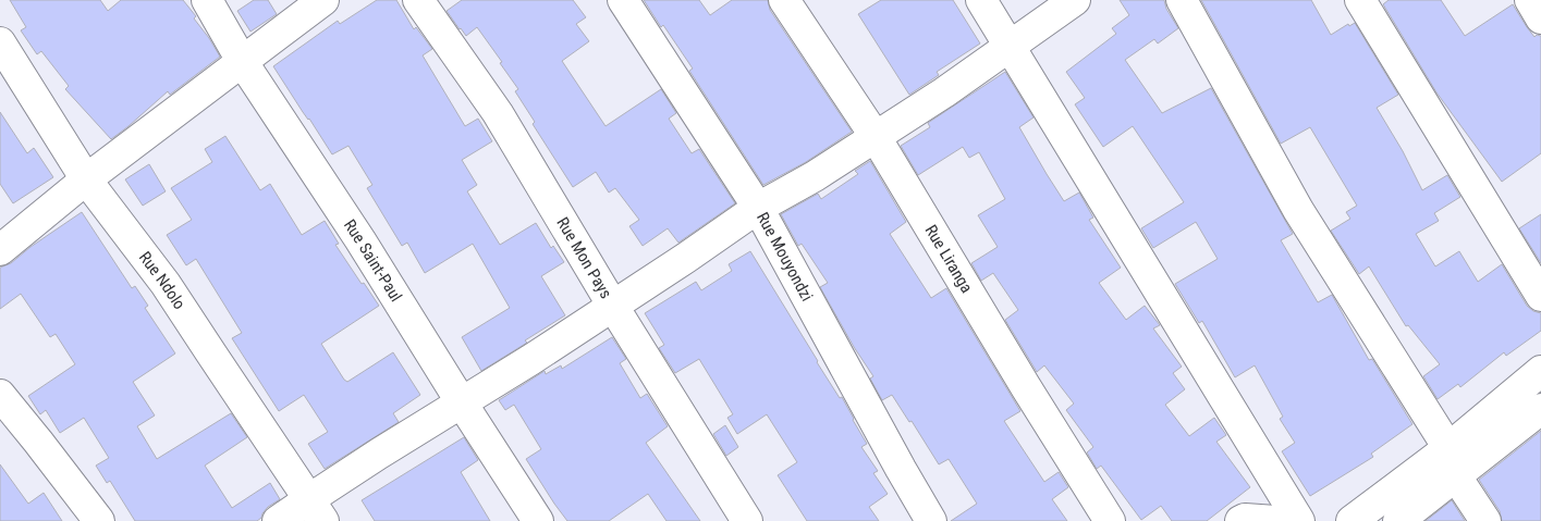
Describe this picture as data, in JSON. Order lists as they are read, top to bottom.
{
  "streets": {
    "street": [
      "Rue Mouyondzi",
      "Rue Mon Pays",
      "Rue Liranga",
      "Rue Saint-Paul",
      "Rue Ndolo"
    ]
  }
}
